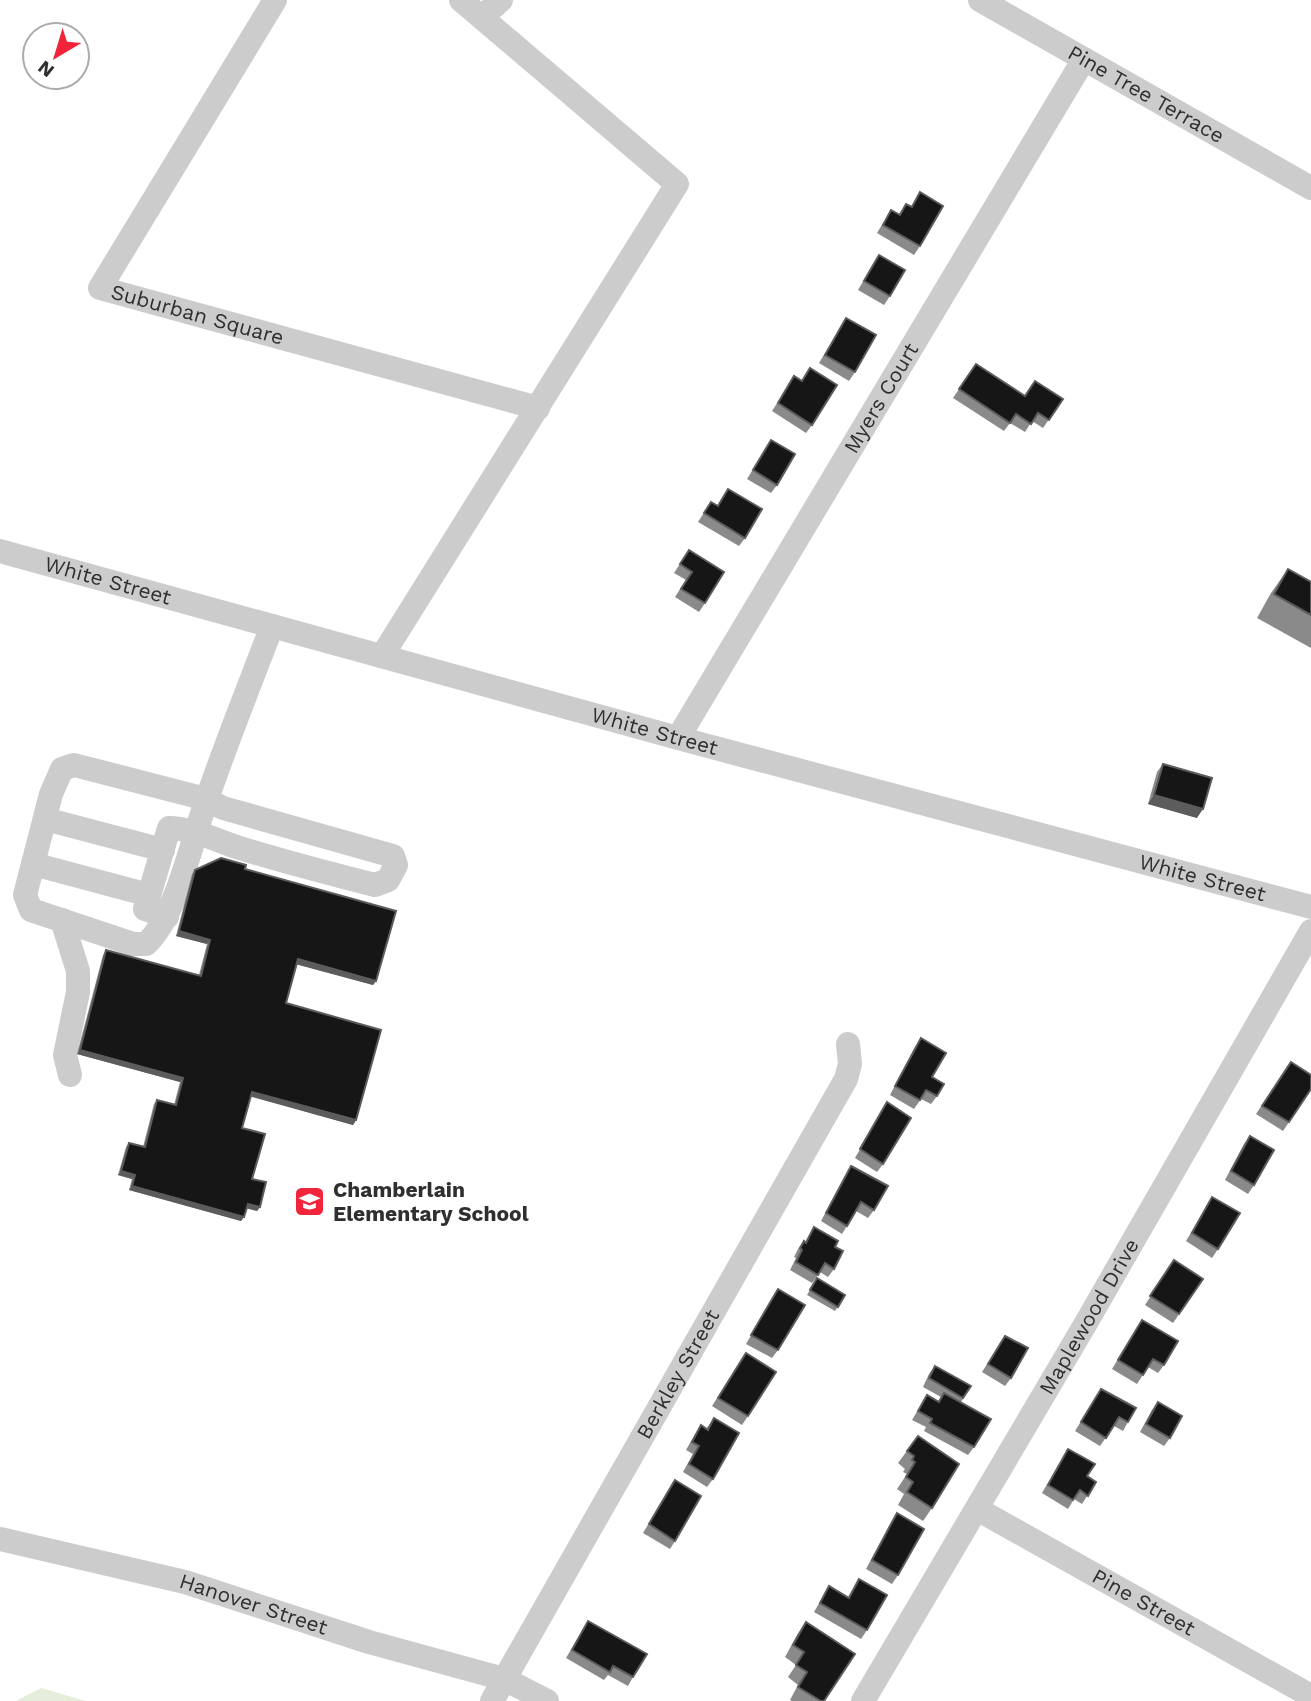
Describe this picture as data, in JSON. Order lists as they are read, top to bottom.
{
  "streets": {
    "street": [
      "Pine Tree Terrace",
      "Suburban Square",
      "Myers Court",
      "White Street",
      "Maplewood Drive",
      "Berkley Street",
      "Pine Street",
      "Hanover Street"
    ]
  },
  "crossings": [
    ["Pine Tree Terrace", "Myers Court"],
    ["Myers Court", "White Street"],
    ["Maplewood Drive", "Pine Street"],
    ["Berkley Street", "Hanover Street"]
  ],
  "places": {
    "school or university": ["Chamberlain Elementary School"]
  },
  "north": "bottom left"
}
